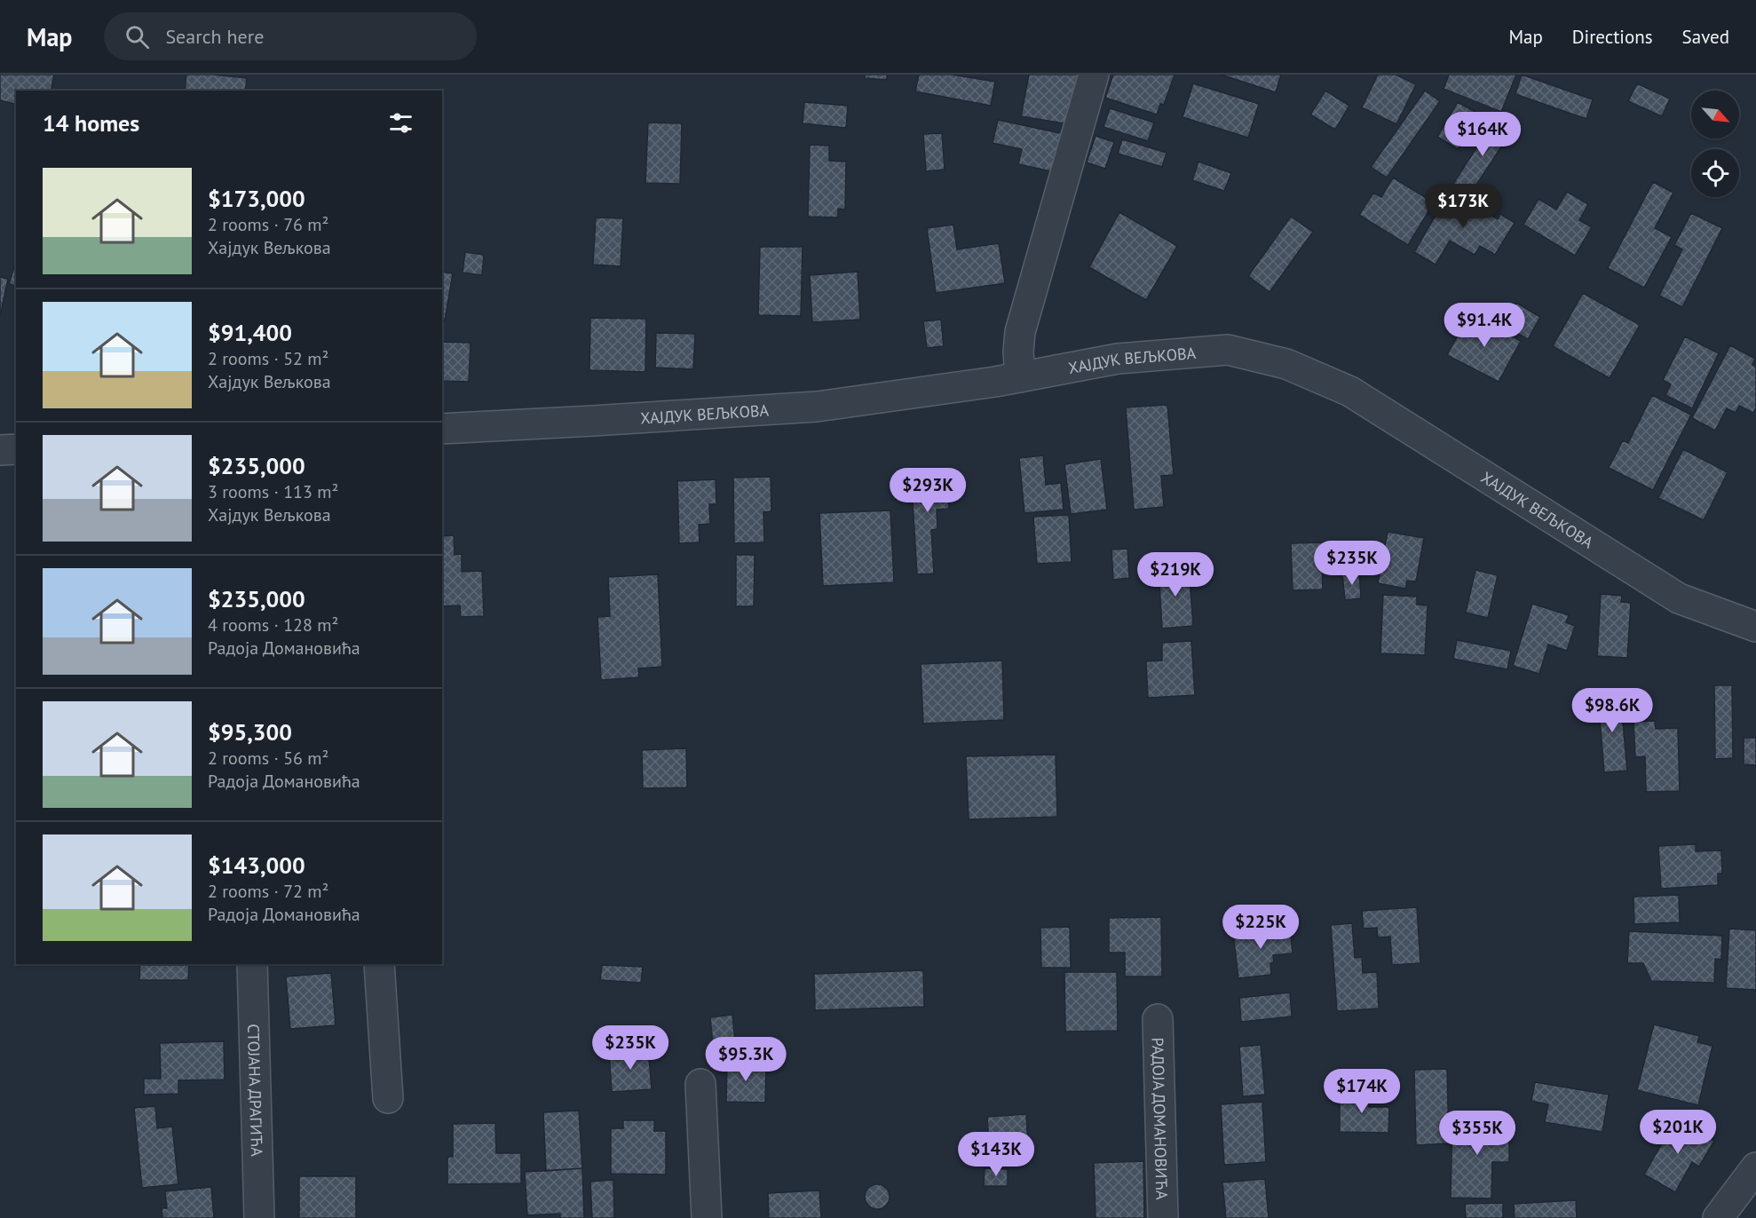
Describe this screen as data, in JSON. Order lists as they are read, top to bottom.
{
  "streets": {
    "street": ["ХАЈДУК ВЕЉКОВА", "СТОЈАНА ДРАГИЋА", "РАДОЈА ДОМАНОВИЋА"]
  },
  "north": "bottom right",
  "page": {
    "header": "Map",
    "search": "Search here",
    "nav": ["Map", "Directions", "Saved"],
    "heading": "14 homes",
    "price": [
      "$164K",
      "$173K",
      "$91.4K",
      "$293K",
      "$235K",
      "$219K",
      "$98.6K",
      "$225K",
      "$235K",
      "$95.3K",
      "$174K",
      "$201K",
      "$355K",
      "$143K"
    ],
    "list": [
      {
        "name": "$173,000",
        "note": "2 rooms · 76 m² · Хајдук Вељкова"
      },
      {
        "name": "$91,400",
        "note": "2 rooms · 52 m² · Хајдук Вељкова"
      },
      {
        "name": "$235,000",
        "note": "3 rooms · 113 m² · Хајдук Вељкова"
      },
      {
        "name": "$235,000",
        "note": "4 rooms · 128 m² · Радоја Домановића"
      },
      {
        "name": "$95,300",
        "note": "2 rooms · 56 m² · Радоја Домановића"
      },
      {
        "name": "$143,000",
        "note": "2 rooms · 72 m² · Радоја Домановића"
      }
    ]
  }
}
